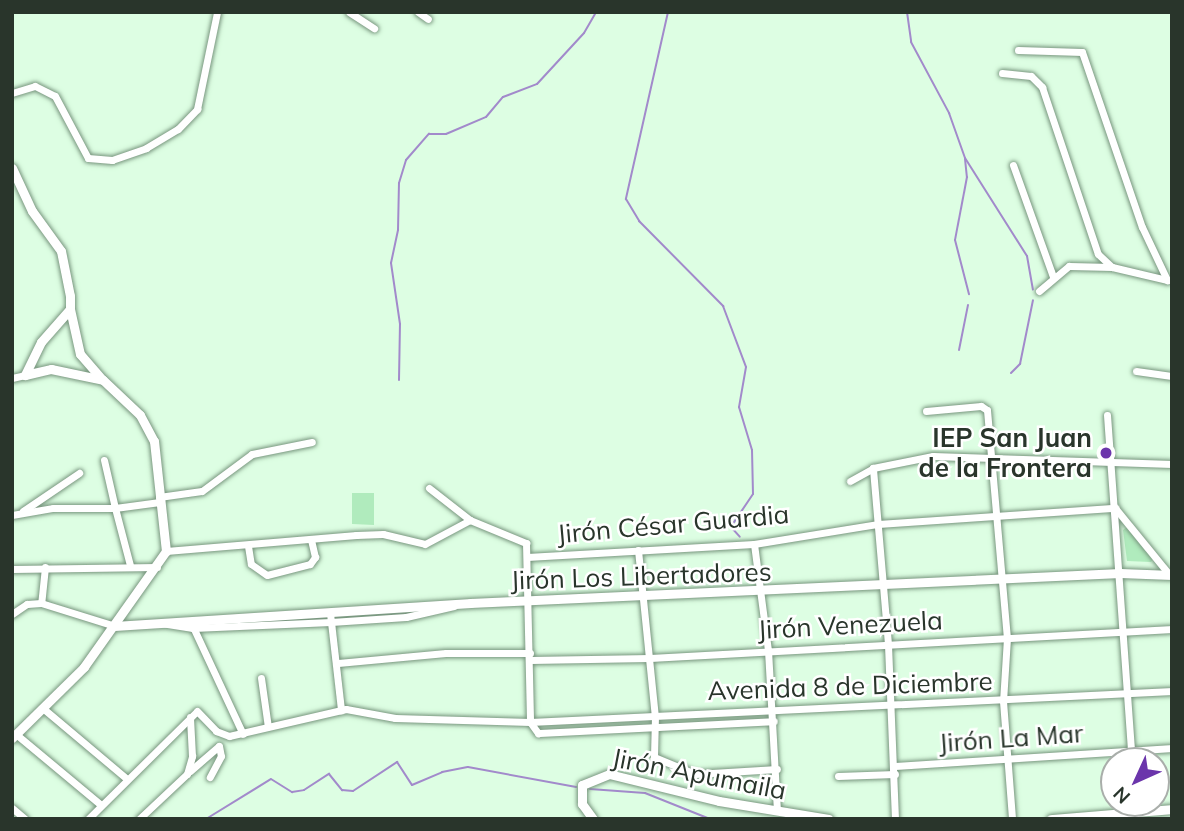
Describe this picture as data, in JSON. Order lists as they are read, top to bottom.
{
  "streets": {
    "street": [
      "Jirón César Guardia",
      "Jirón Los Libertadores",
      "Jirón Venezuela",
      "Avenida 8 de Diciembre",
      "Jirón La Mar",
      "Jirón Apumaila"
    ]
  },
  "places": ["IEP San Juan de la Frontera"],
  "north": "bottom left"
}
